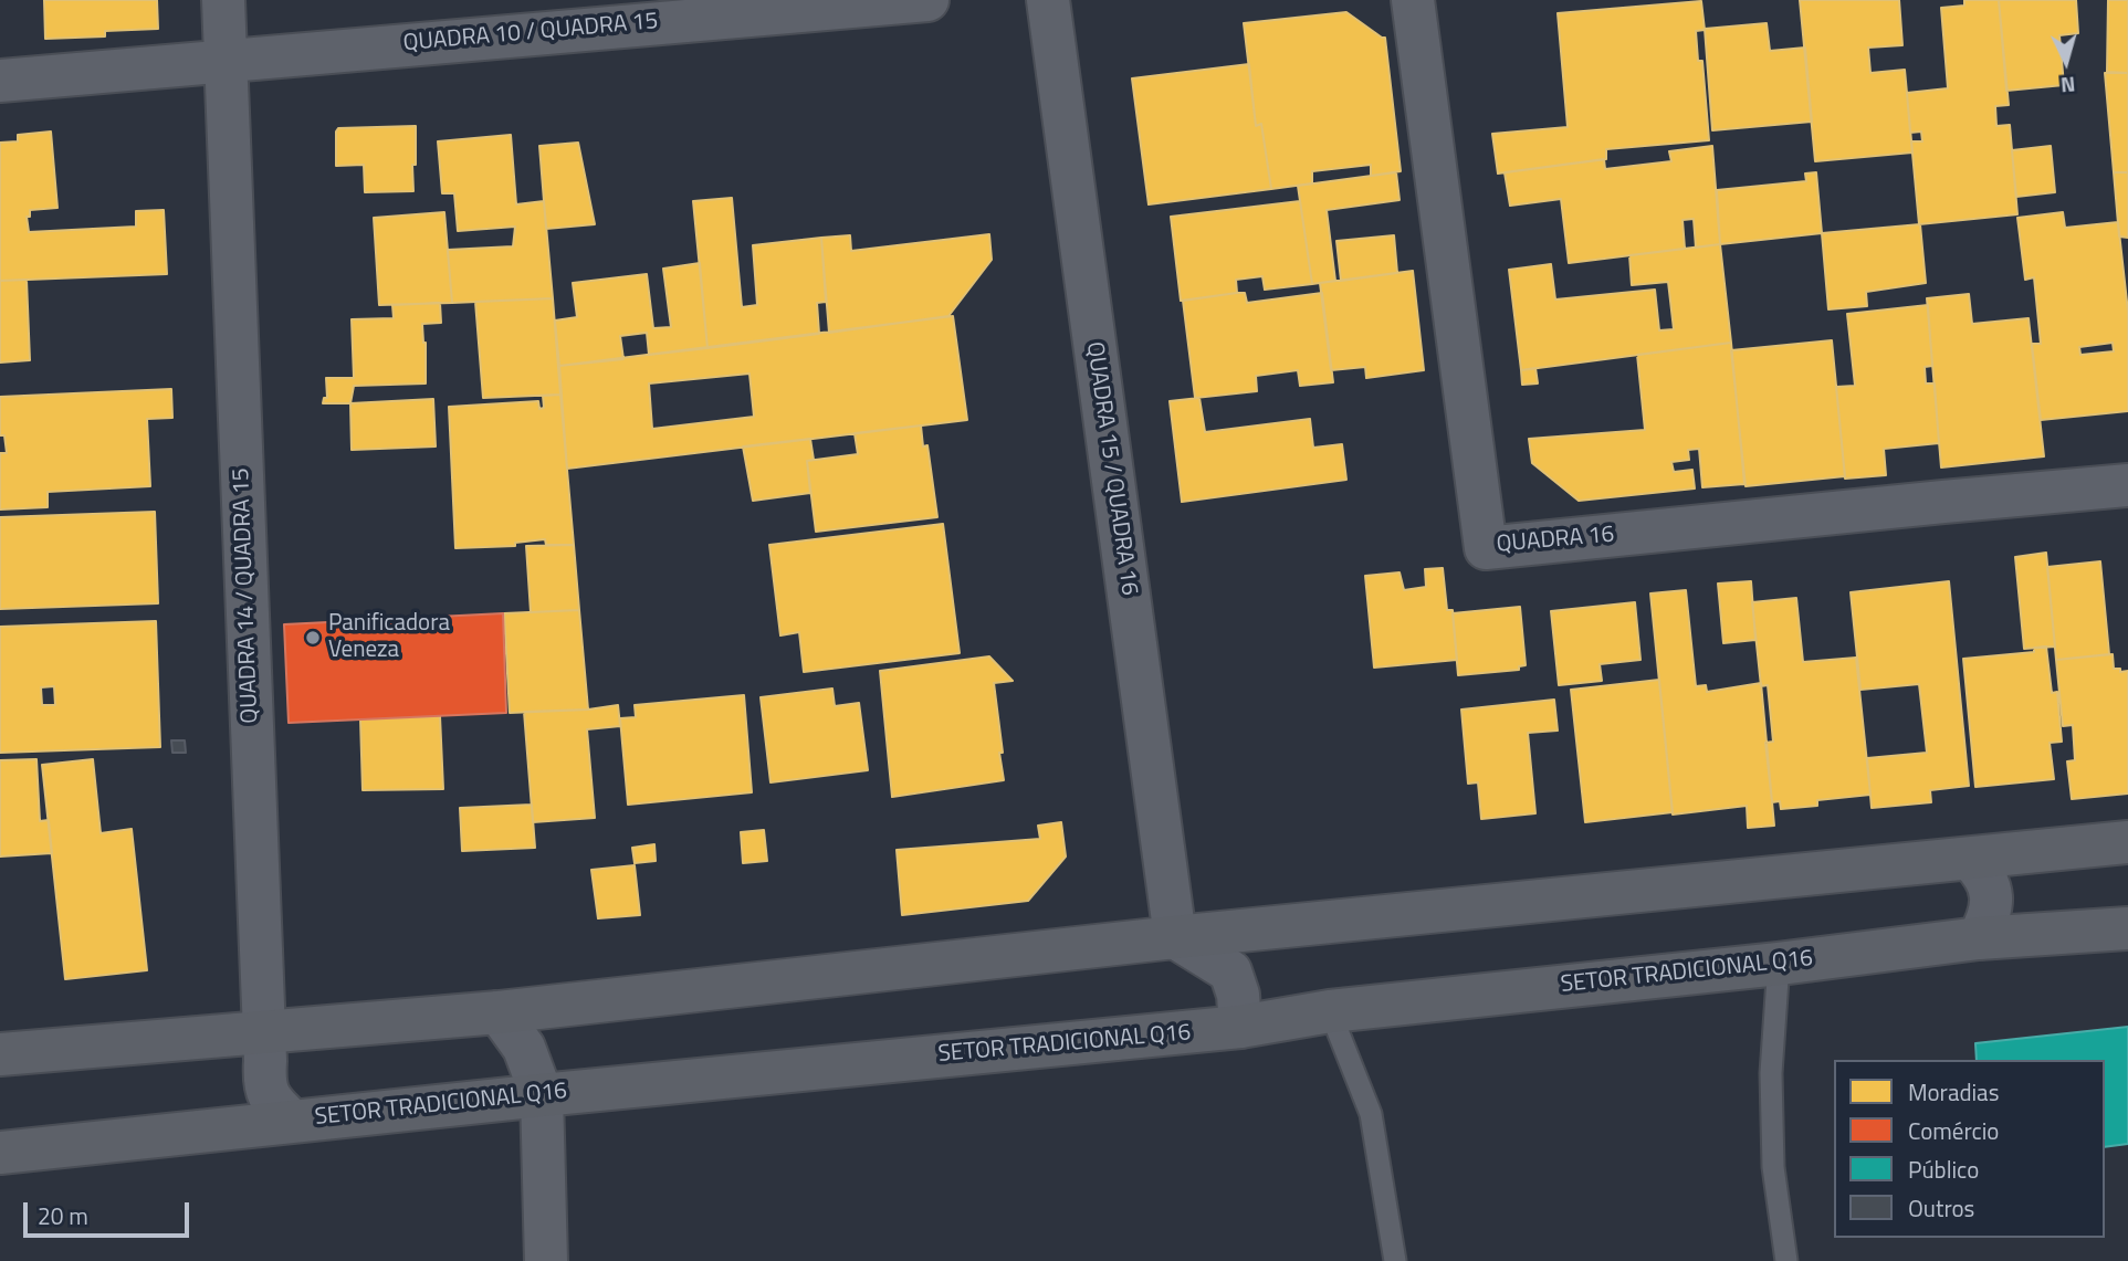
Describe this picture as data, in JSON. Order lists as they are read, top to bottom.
{
  "streets": {
    "street": [
      "QUADRA 10 / QUADRA 15",
      "QUADRA 15 / QUADRA 16",
      "QUADRA 16",
      "QUADRA 14 / QUADRA 15",
      "SETOR TRADICIONAL Q16"
    ]
  },
  "crossings": [
    ["QUADRA 10 / QUADRA 15", "QUADRA 14 / QUADRA 15"],
    ["QUADRA 14 / QUADRA 15", "SETOR TRADICIONAL Q16"]
  ],
  "places": ["Panificadora Veneza"],
  "legend": [
    "Moradias",
    "Comércio",
    "Público",
    "Outros"
  ],
  "scale_bar": "20 m",
  "north": "bottom"
}
